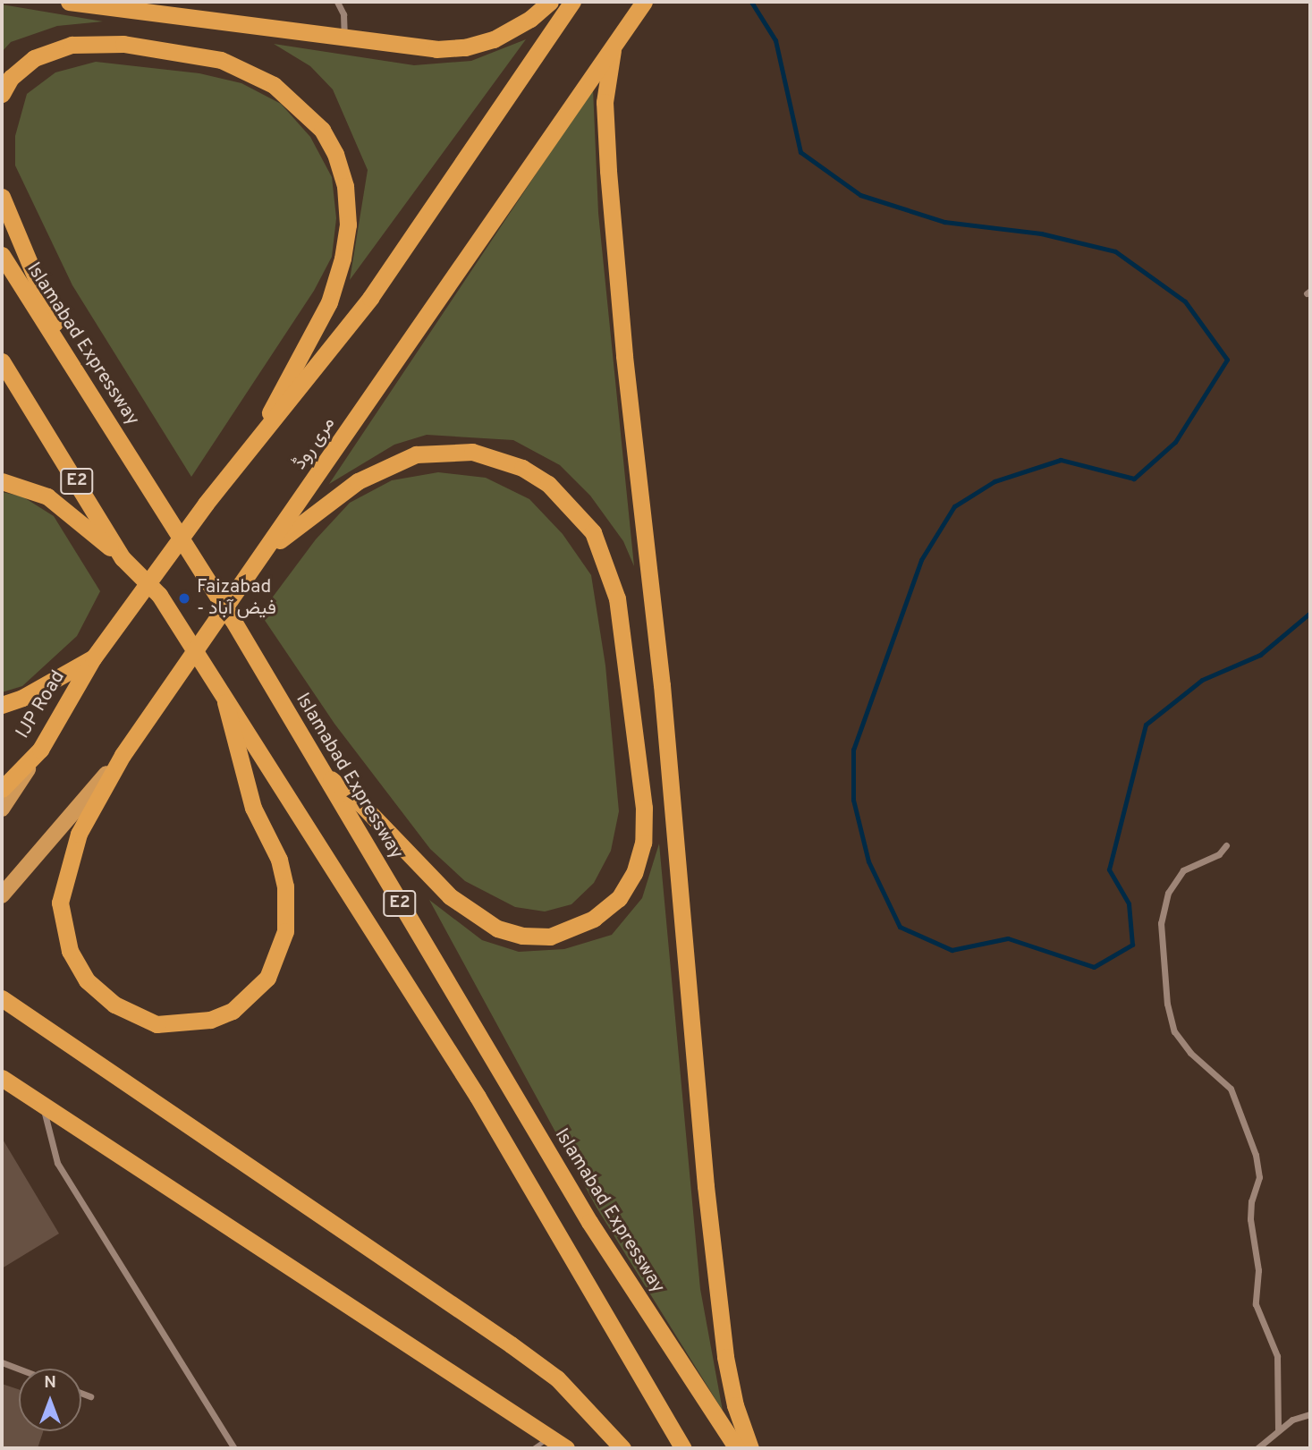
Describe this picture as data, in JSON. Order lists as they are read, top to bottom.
{
  "streets": {
    "highway": [
      "Islamabad Expressway",
      "مری روڈ",
      "E2",
      "IJP Road"
    ]
  },
  "places": ["Faizabad - فیض آباد"],
  "north": "top"
}
